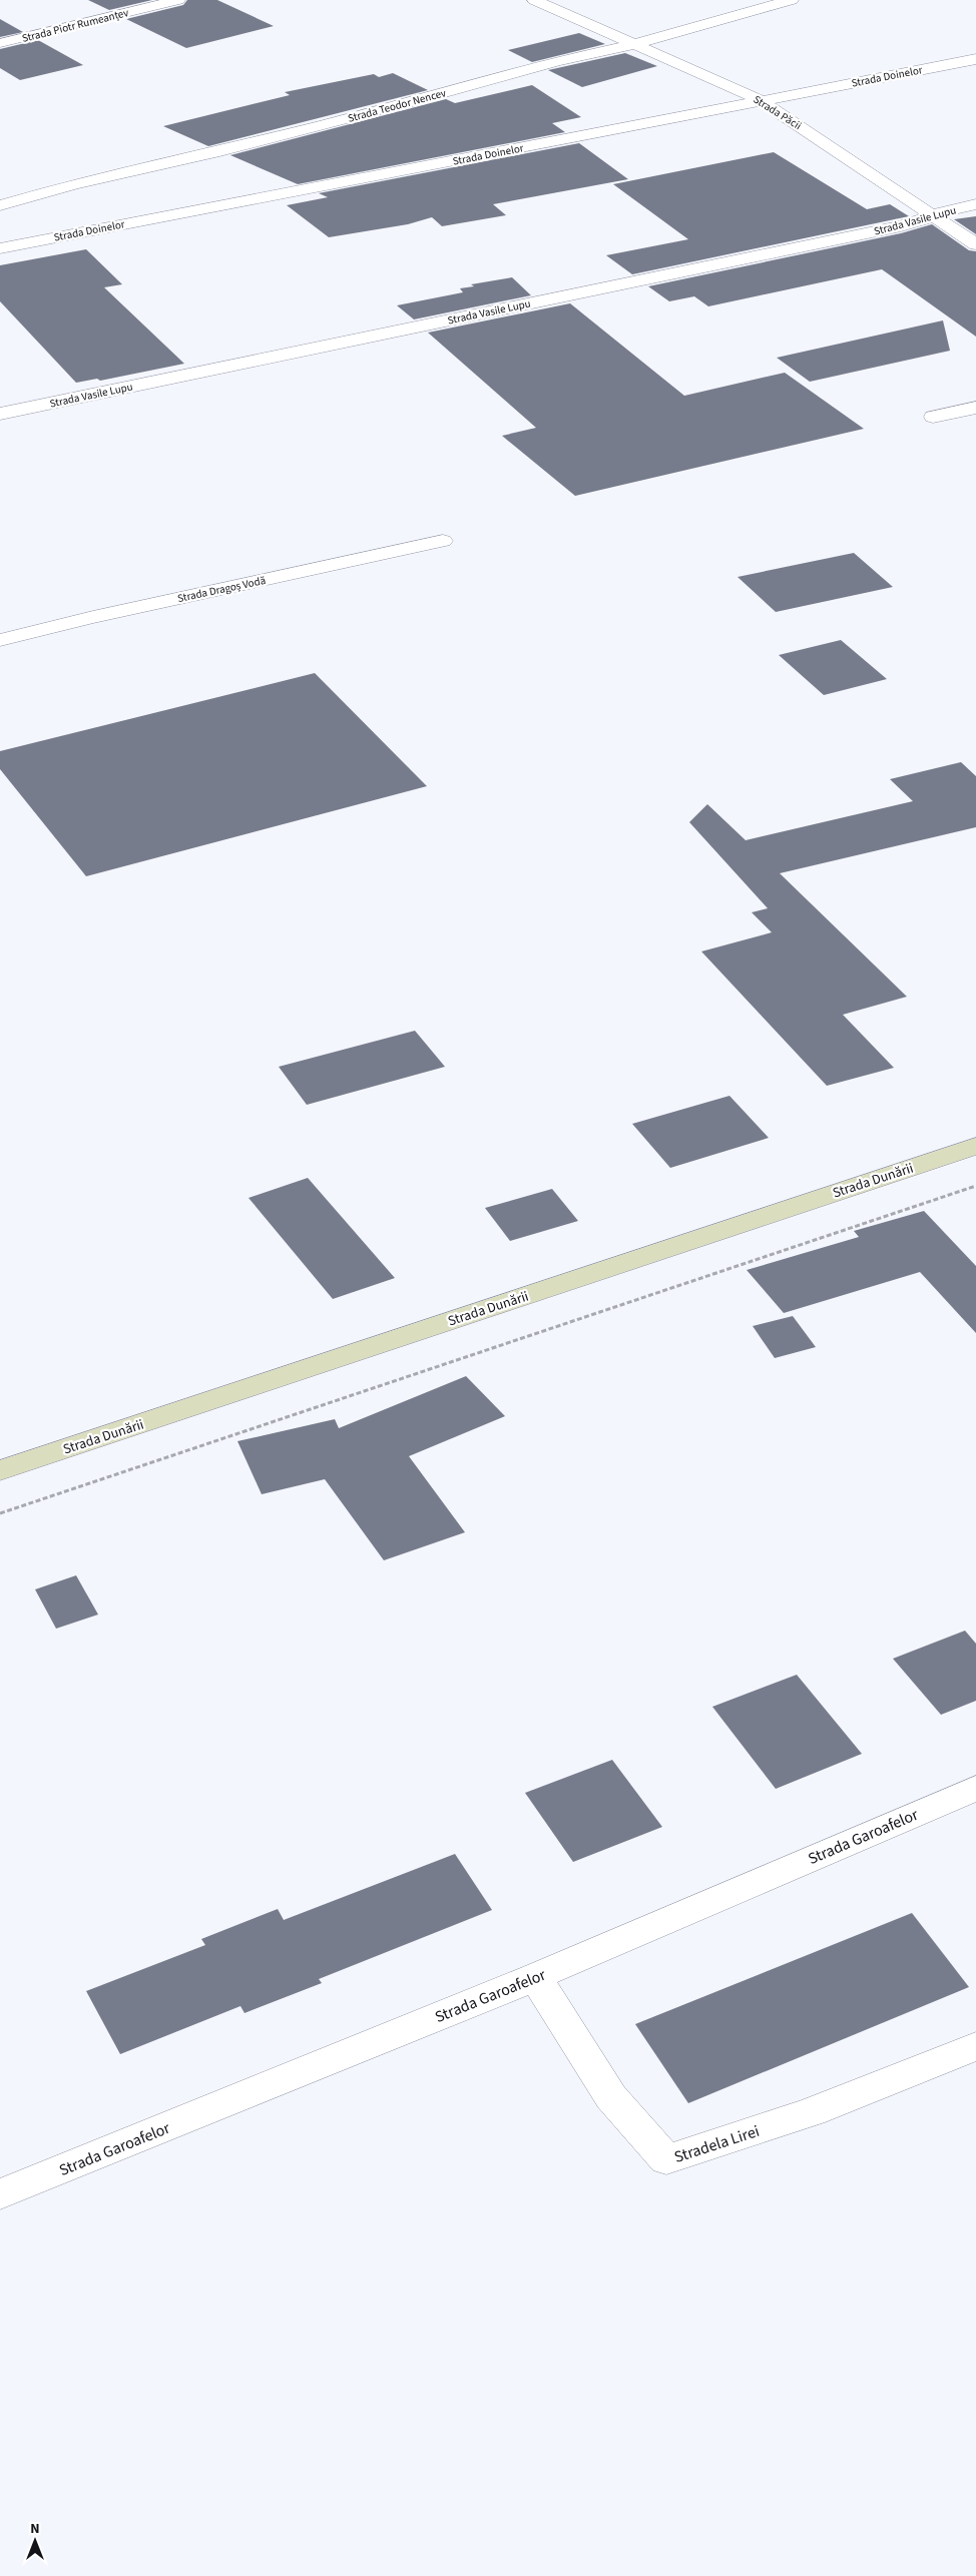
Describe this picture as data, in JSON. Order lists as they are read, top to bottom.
{
  "streets": {
    "main road": ["Strada Dunării"],
    "street": [
      "Strada Piotr Rumeanțev",
      "Strada Doinelor",
      "Strada Teodor Nencev",
      "Strada Păcii",
      "Strada Vasile Lupu",
      "Strada Dragoș Vodă",
      "Strada Garoafelor",
      "Stradela Lirei"
    ]
  },
  "crossings": [
    ["Strada Doinelor", "Strada Păcii"],
    ["Strada Teodor Nencev", "Strada Păcii"],
    ["Strada Păcii", "Strada Vasile Lupu"],
    ["Strada Garoafelor", "Stradela Lirei"]
  ],
  "north": "top"
}
